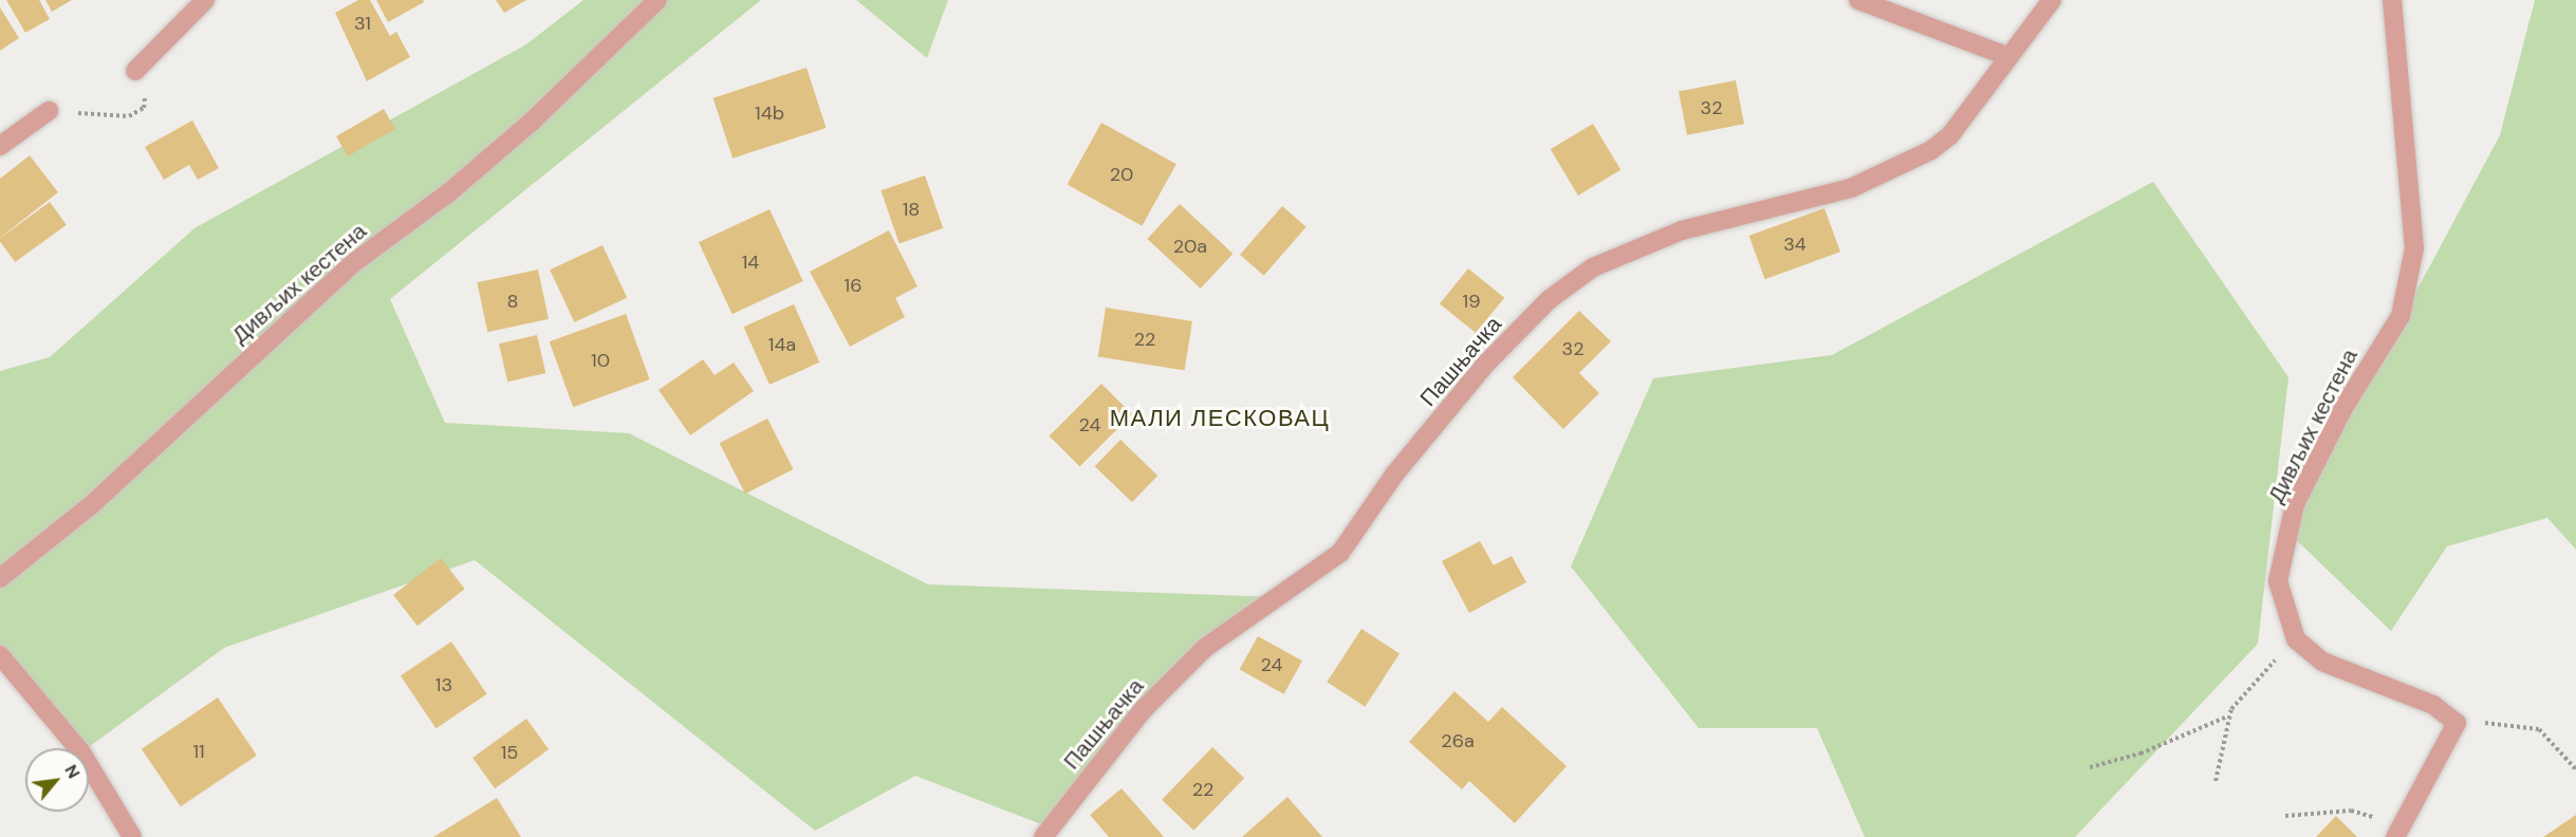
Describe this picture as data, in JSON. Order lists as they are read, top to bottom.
{
  "streets": {
    "street": ["Дивљих кестена", "Пашњачка"]
  },
  "districts": ["МАЛИ ЛЕСКОВАЦ"],
  "house_numbers": [
    "31",
    "32",
    "14b",
    "20",
    "18",
    "34",
    "20a",
    "14",
    "16",
    "8",
    "19",
    "22",
    "14a",
    "32",
    "10",
    "24",
    "24",
    "13",
    "26a",
    "11",
    "15",
    "22"
  ],
  "north": "top right"
}
